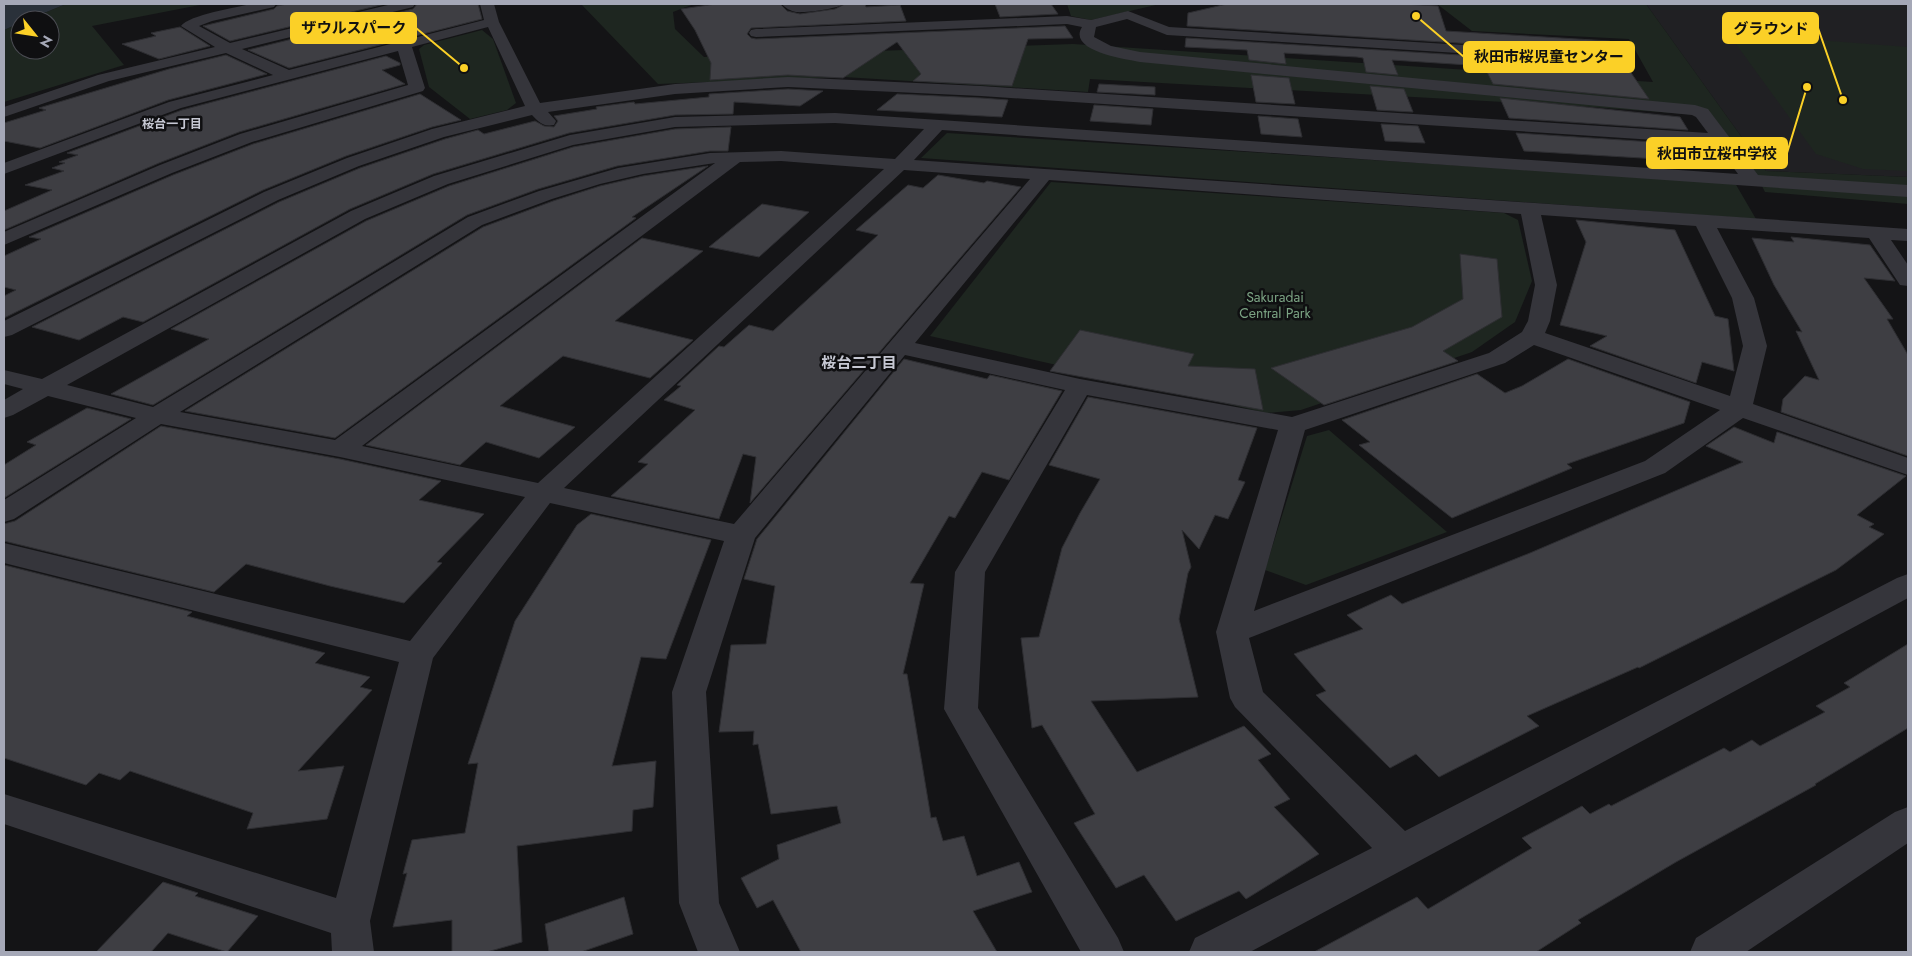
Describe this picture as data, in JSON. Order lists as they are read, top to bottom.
{
  "districts": ["桜台一丁目", "桜台二丁目"],
  "parks": ["Sakuradai Central Park"],
  "places": [
    "秋田市桜児童センター",
    "ザウルスパーク",
    "秋田市立桜中学校",
    "グラウンド"
  ],
  "north": "bottom right"
}
